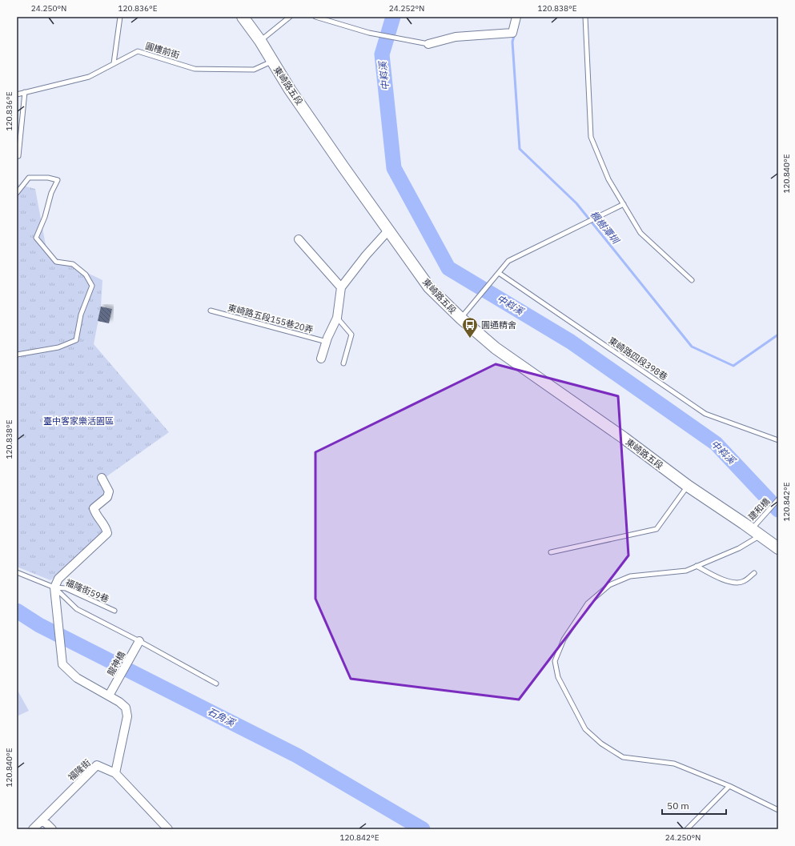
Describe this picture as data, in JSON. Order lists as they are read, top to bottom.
{
  "streets": {
    "street": ["東崎路五段", "龍神橋", "福隆街"],
    "lane": [
      "圓樓前街",
      "東崎路五段155巷20弄",
      "東崎路四段398巷",
      "建和橋",
      "福隆街59巷"
    ]
  },
  "crossings": [
    ["圓樓前街", "東崎路五段"],
    ["東崎路五段", "建和橋"]
  ],
  "water": ["中嵙溪", "楓樹潭圳", "石角溪"],
  "parks": ["臺中客家樂活園區"],
  "places": {
    "bus stop": ["圓通精舍"]
  },
  "scale_bar": "50 m",
  "coordinates": [
    "24.250°N",
    "120.836°E",
    "24.252°N",
    "120.838°E",
    "120.840°E",
    "120.842°E"
  ]
}
